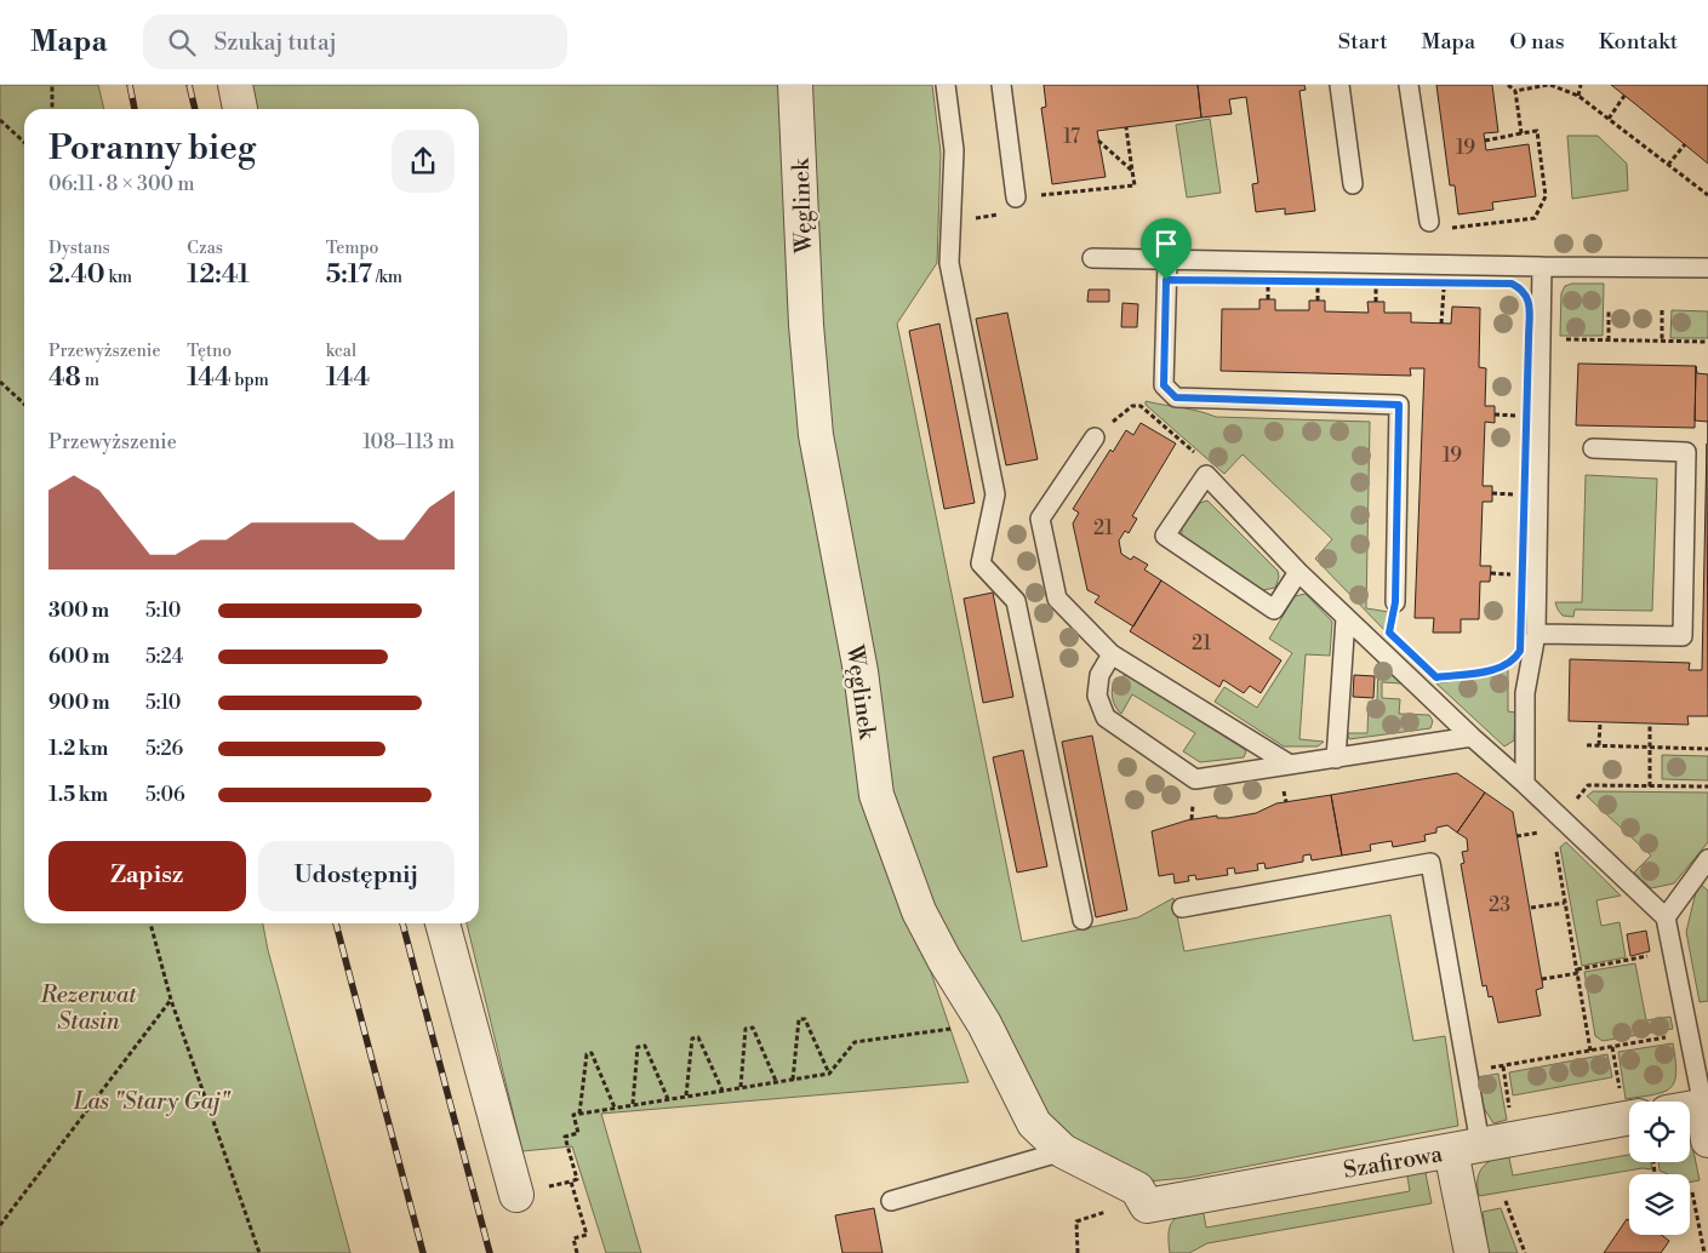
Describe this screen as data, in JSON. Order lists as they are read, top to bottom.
{
  "streets": {
    "street": ["Węglinek", "Szafirowa"]
  },
  "crossings": [
    ["Węglinek", "Szafirowa"]
  ],
  "parks": ["Rezerwat Stasin", "Las \"Stary Gaj\""],
  "house_numbers": [
    "17",
    "19",
    "19",
    "21",
    "21",
    "23"
  ],
  "page": {
    "header": "Mapa",
    "search": "Szukaj tutaj",
    "nav": [
      "Start",
      "Mapa",
      "O nas",
      "Kontakt"
    ],
    "heading": ["Poranny bieg", "06:11 · 8 × 300 m"],
    "stats": [
      ["Dystans", "2.40 km"],
      ["Czas", "12:41"],
      ["Tempo", "5:17 /km"],
      ["Przewyższenie", "48 m"],
      ["Tętno", "144 bpm"],
      ["kcal", "144"]
    ],
    "chart": ["Przewyższenie", "108–113 m"],
    "list": [
      {
        "name": "300 m",
        "note": "5:10"
      },
      {
        "name": "600 m",
        "note": "5:24"
      },
      {
        "name": "900 m",
        "note": "5:10"
      },
      {
        "name": "1.2 km",
        "note": "5:26"
      },
      {
        "name": "1.5 km",
        "note": "5:06"
      }
    ],
    "buttons": ["Zapisz", "Udostępnij"]
  }
}
